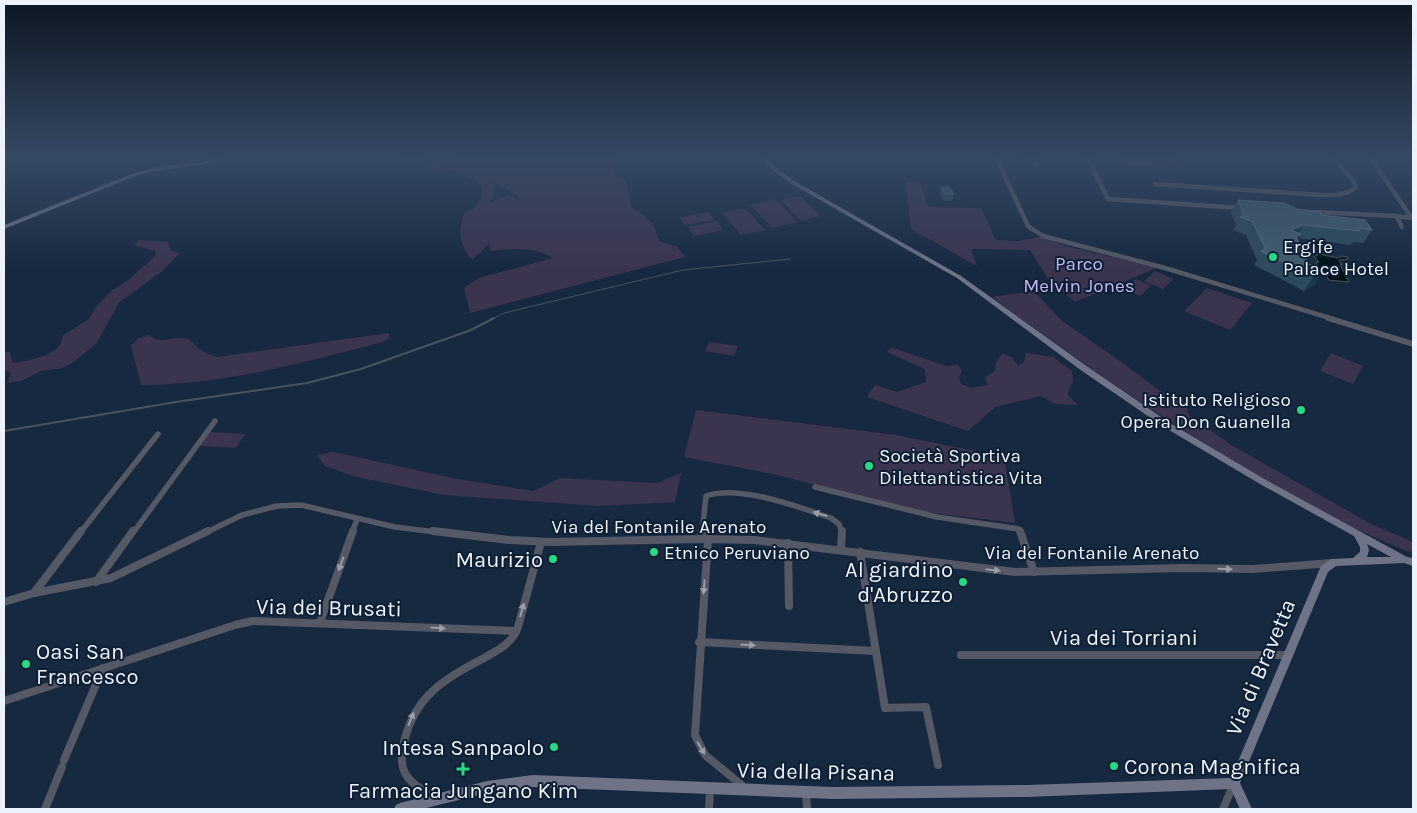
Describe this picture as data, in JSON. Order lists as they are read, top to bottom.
{
  "streets": {
    "main road": ["Via di Bravetta", "Via della Pisana"],
    "street": ["Via del Fontanile Arenato", "Via dei Brusati", "Via dei Torriani"]
  },
  "crossings": [
    ["Via del Fontanile Arenato", "Via di Bravetta"],
    ["Via dei Torriani", "Via di Bravetta"],
    ["Via di Bravetta", "Via della Pisana"]
  ],
  "one_way": ["Via del Fontanile Arenato", "Via dei Brusati"],
  "parks": ["Parco Melvin Jones"],
  "places": {
    "other": [
      "Ergife Palace Hotel",
      "Istituto Religioso Opera Don Guanella",
      "Società Sportiva Dilettantistica Vita",
      "Etnico Peruviano",
      "Maurizio",
      "Al giardino d'Abruzzo",
      "Oasi San Francesco",
      "Intesa Sanpaolo",
      "Corona Magnifica"
    ],
    "health": ["Farmacia Jungano Kim"]
  }
}
